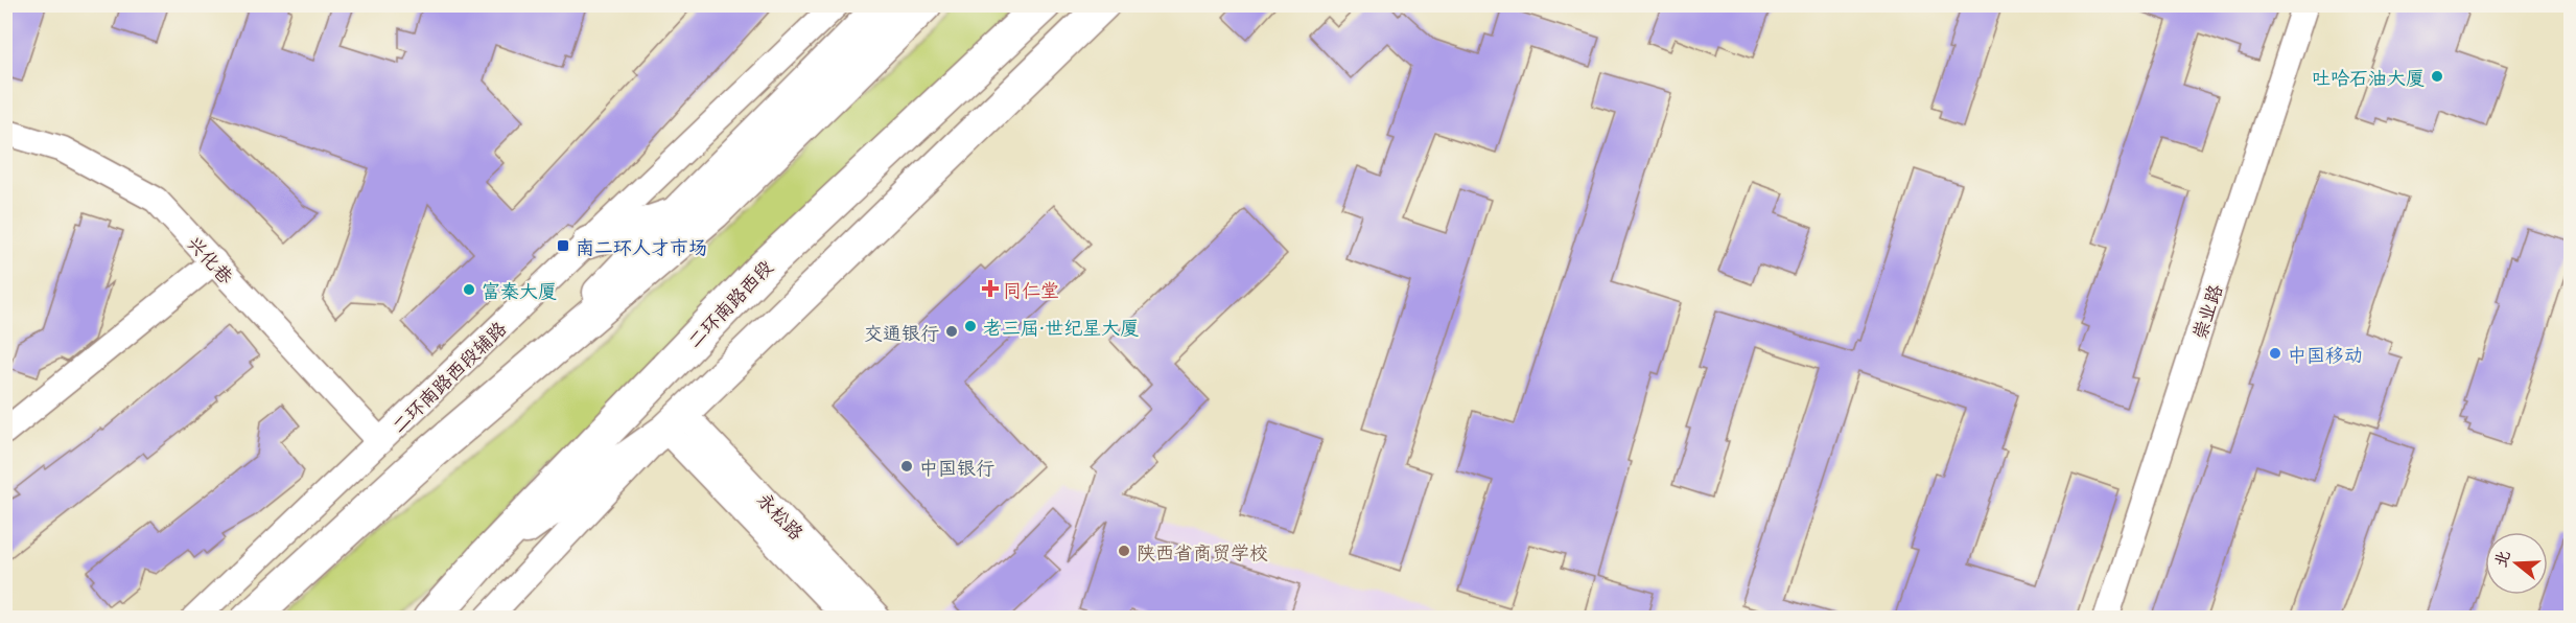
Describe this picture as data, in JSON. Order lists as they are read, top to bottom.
{
  "streets": {
    "highway": ["二环南路西段"],
    "street": [
      "兴化巷",
      "崇业路",
      "二环南路西段辅路",
      "永松路"
    ]
  },
  "crossings": [
    ["兴化巷", "二环南路西段辅路"]
  ],
  "places": {
    "other": [
      "吐哈石油大厦",
      "富秦大厦",
      "老三届·世纪星大厦",
      "交通银行",
      "中国移动",
      "中国银行",
      "陕西省商贸学校"
    ],
    "transit": ["南二环人才市场"],
    "health": ["同仁堂"]
  },
  "north": "left"
}
